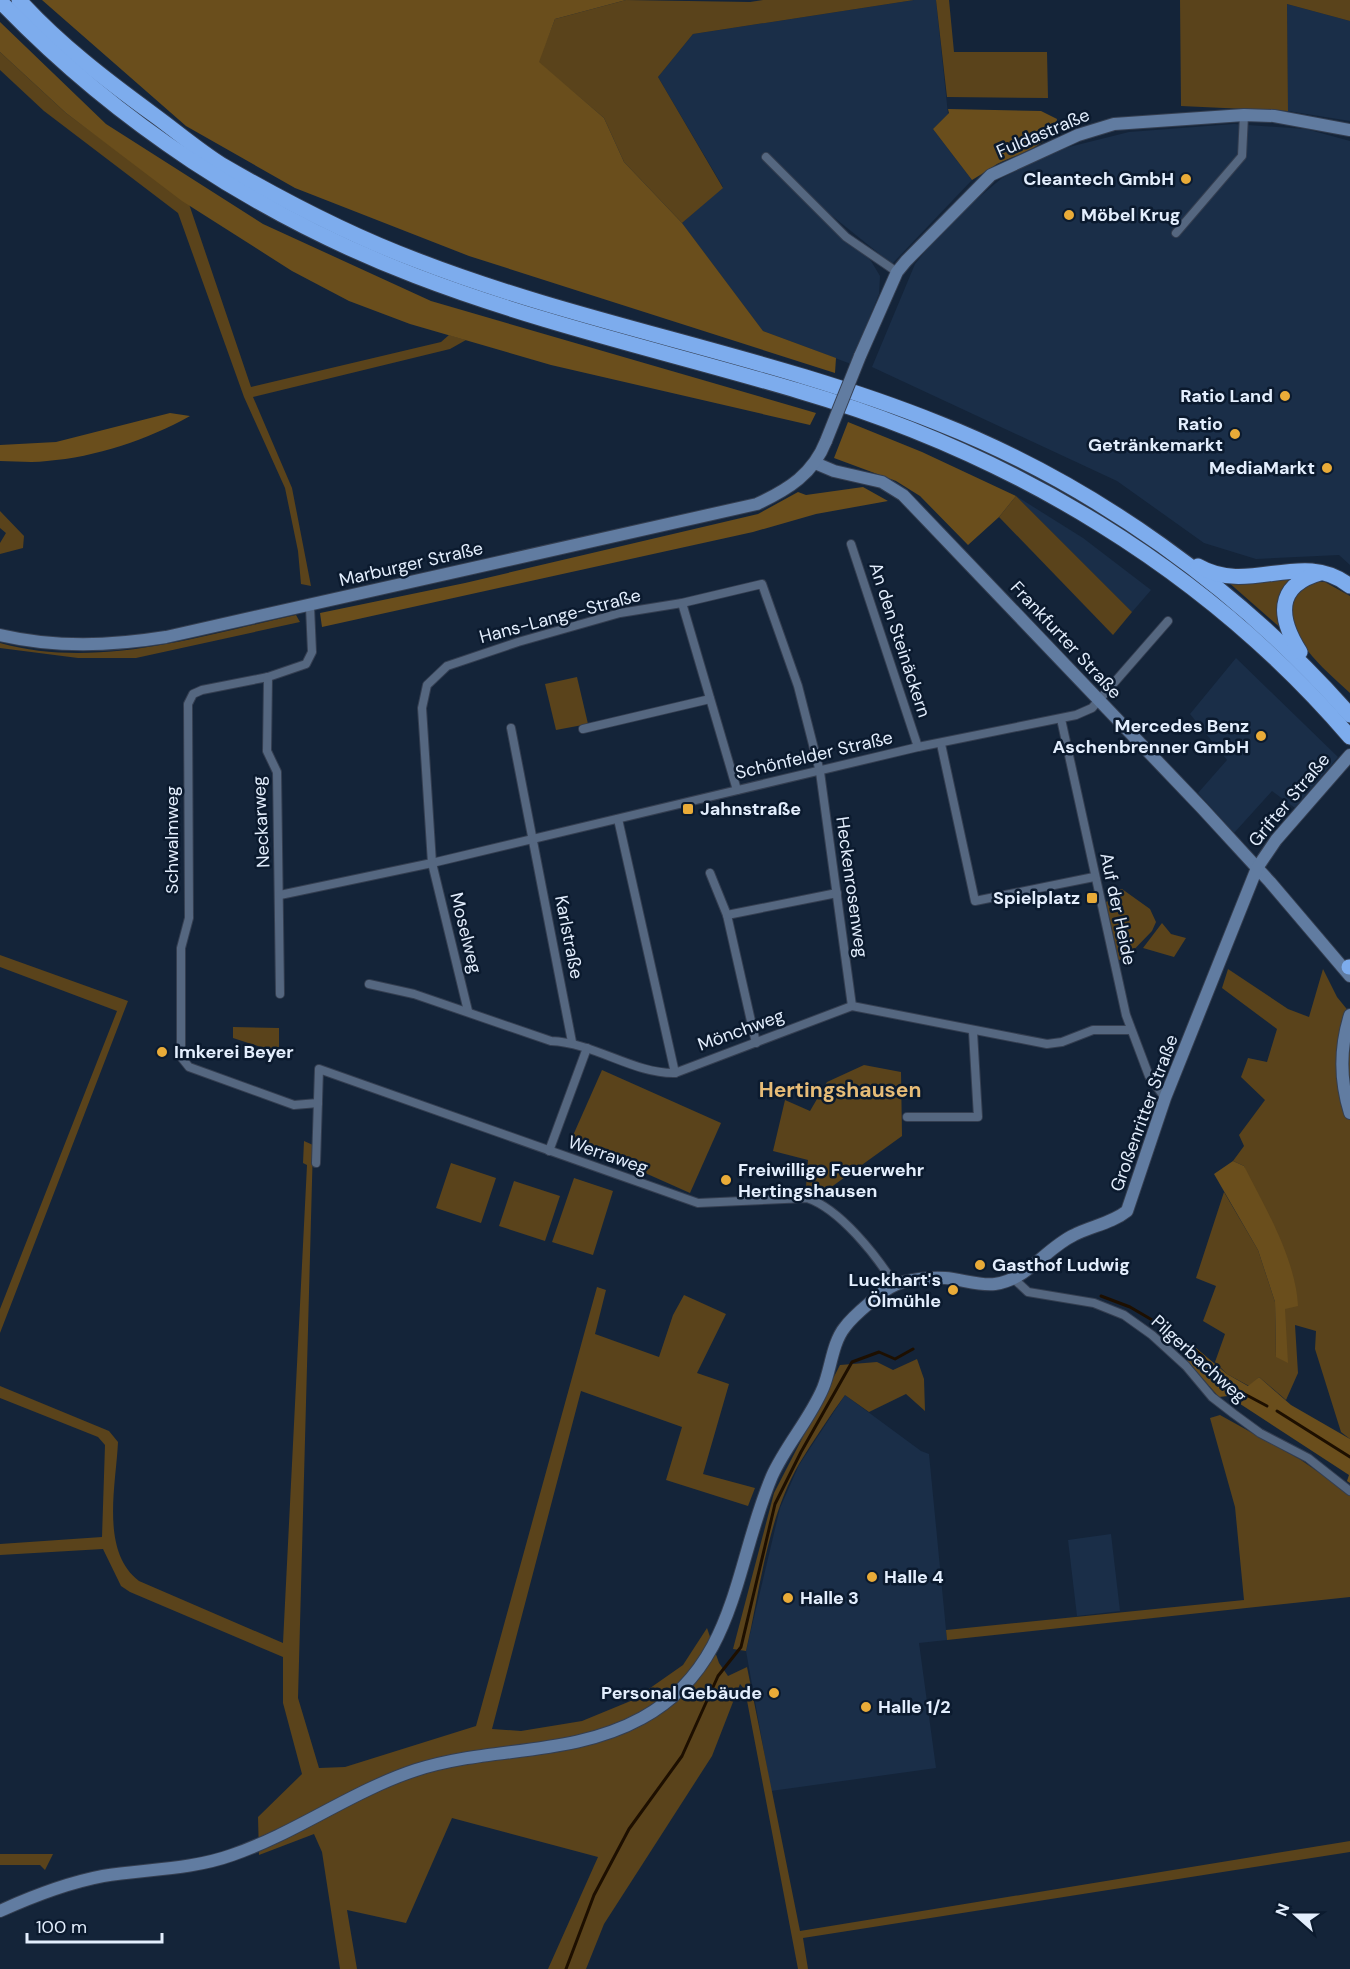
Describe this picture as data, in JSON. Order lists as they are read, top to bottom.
{
  "streets": {
    "street": [
      "Fuldastraße",
      "Marburger Straße",
      "Hans-Lange-Straße",
      "An den Steinäckern",
      "Frankfurter Straße",
      "Schönfelder Straße",
      "Grifter Straße",
      "Neckarweg",
      "Schwalmweg",
      "Heckenrosenweg",
      "Auf der Heide",
      "Moselweg",
      "Karlstraße",
      "Mönchweg",
      "Großenritter Straße",
      "Werraweg",
      "Pilgerbachweg"
    ]
  },
  "crossings": [
    ["Fuldastraße", "Marburger Straße"],
    ["Fuldastraße", "Frankfurter Straße"],
    ["Marburger Straße", "Frankfurter Straße"],
    ["Hans-Lange-Straße", "Schönfelder Straße"],
    ["Hans-Lange-Straße", "Heckenrosenweg"],
    ["Hans-Lange-Straße", "Moselweg"],
    ["An den Steinäckern", "Schönfelder Straße"],
    ["Frankfurter Straße", "Schönfelder Straße"],
    ["Frankfurter Straße", "Grifter Straße"],
    ["Frankfurter Straße", "Großenritter Straße"],
    ["Schönfelder Straße", "Neckarweg"],
    ["Schönfelder Straße", "Heckenrosenweg"],
    ["Schönfelder Straße", "Auf der Heide"],
    ["Schönfelder Straße", "Moselweg"],
    ["Schönfelder Straße", "Karlstraße"],
    ["Grifter Straße", "Großenritter Straße"],
    ["Neckarweg", "Schwalmweg"],
    ["Schwalmweg", "Werraweg"],
    ["Heckenrosenweg", "Mönchweg"],
    ["Auf der Heide", "Großenritter Straße"],
    ["Moselweg", "Mönchweg"],
    ["Karlstraße", "Mönchweg"],
    ["Großenritter Straße", "Werraweg"],
    ["Großenritter Straße", "Pilgerbachweg"]
  ],
  "districts": ["Hertingshausen"],
  "places": {
    "other": [
      "Cleantech GmbH",
      "Möbel Krug",
      "Ratio Land",
      "Ratio Getränkemarkt",
      "MediaMarkt",
      "Mercedes Benz Aschenbrenner GmbH",
      "Imkerei Beyer",
      "Freiwillige Feuerwehr Hertingshausen",
      "Gasthof Ludwig",
      "Luckhart's Ölmühle",
      "Halle 4",
      "Halle 3",
      "Personal Gebäude",
      "Halle 1/2"
    ],
    "transit": ["Jahnstraße", "Spielplatz"]
  },
  "scale_bar": "100 m",
  "north": "left"
}
